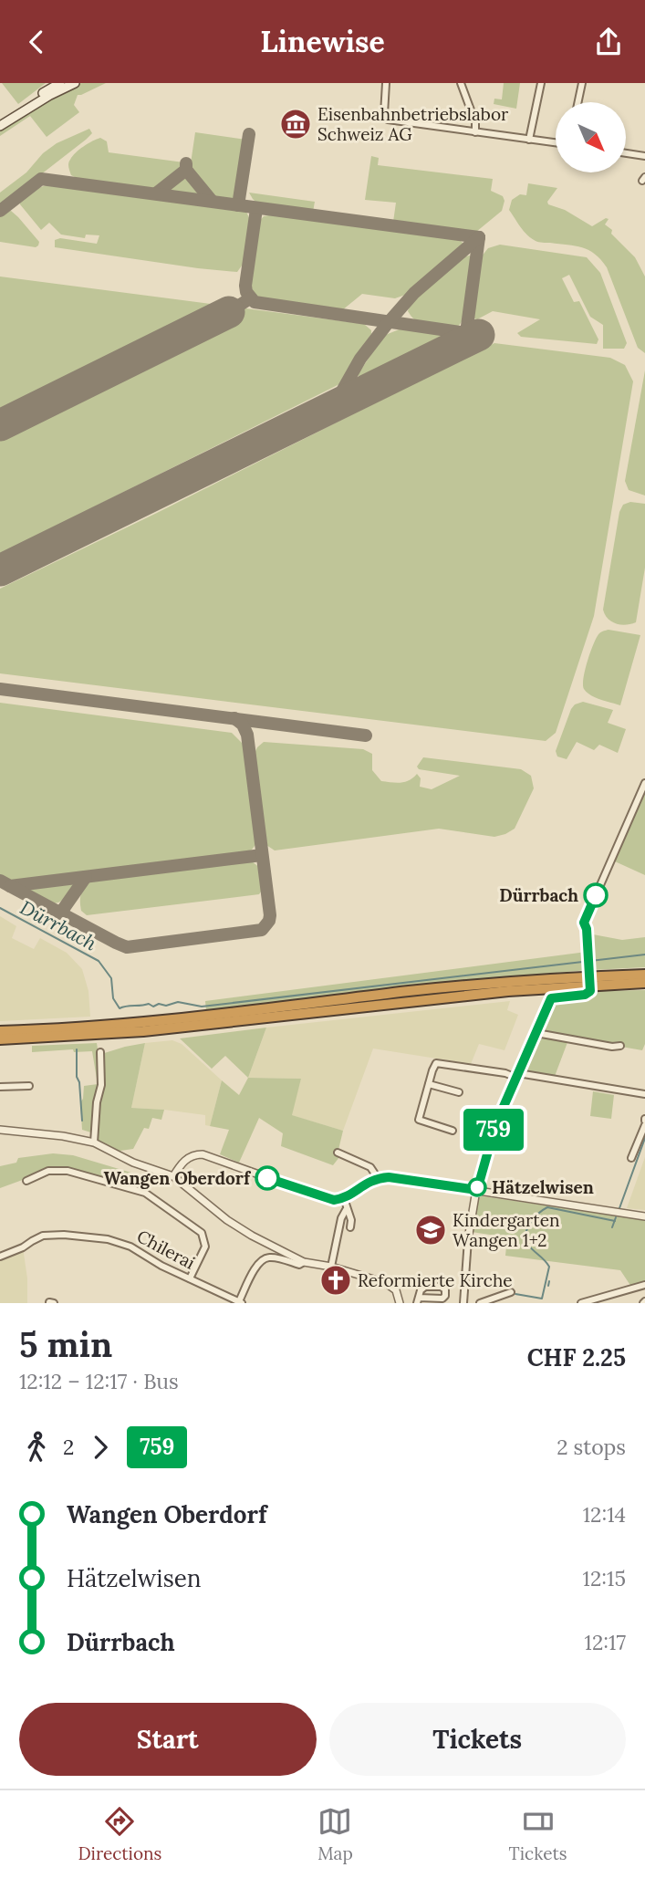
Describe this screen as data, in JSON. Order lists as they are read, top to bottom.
{
  "streets": {
    "street": ["Chilerai"]
  },
  "water": ["Dürrbach"],
  "places": {
    "museum": ["Eisenbahnbetriebslabor Schweiz AG"],
    "other": ["Dürrbach", "Wangen Oberdorf", "Hätzelwisen"],
    "school or university": ["Kindergarten Wangen 1+2"],
    "church": ["Reformierte Kirche"]
  },
  "lines": ["bus line 759"],
  "north": "bottom right",
  "page": {
    "header": "Linewise",
    "on_map": "759",
    "heading": ["5 min", "12:12 – 12:17 · Bus", "CHF 2.25"],
    "legs": ["2", "759", "2 stops"],
    "list": [
      {
        "name": "Wangen Oberdorf",
        "value": "12:14"
      },
      {
        "name": "Hätzelwisen",
        "value": "12:15"
      },
      {
        "name": "Dürrbach",
        "value": "12:17"
      }
    ],
    "buttons": ["Start", "Tickets"],
    "tabs": ["Directions", "Map", "Tickets"]
  }
}
